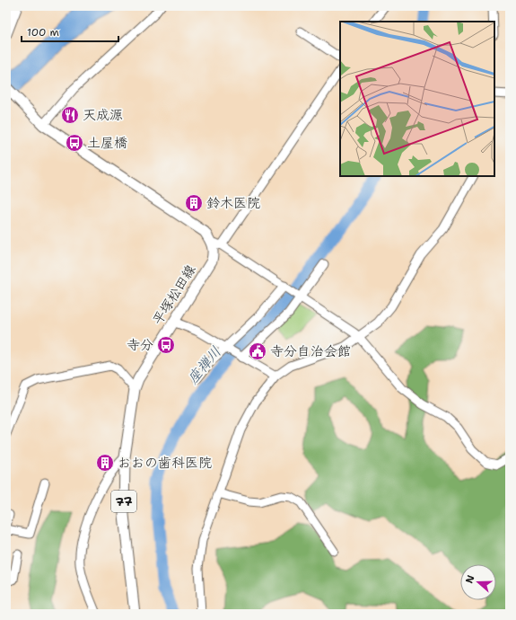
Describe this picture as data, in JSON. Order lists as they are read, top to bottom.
{
  "streets": {
    "main road": ["平塚松田線", "77"]
  },
  "water": ["座禅川"],
  "places": {
    "restaurant": ["天成源"],
    "bus stop": ["土屋橋", "寺分"],
    "building": ["鈴木医院", "おおの歯科医院"],
    "public building": ["寺分自治会館"]
  },
  "scale_bar": "100 m",
  "north": "left"
}
